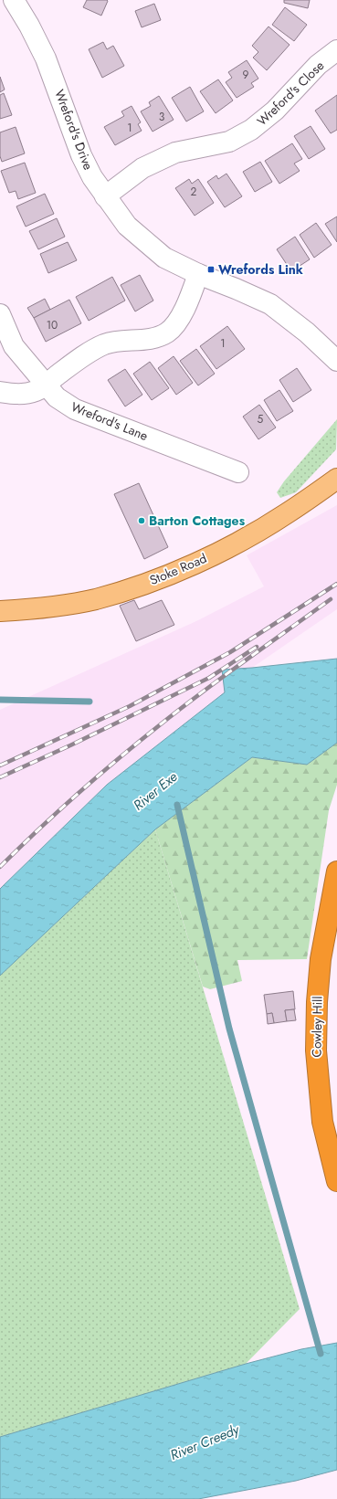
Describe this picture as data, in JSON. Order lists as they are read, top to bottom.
{
  "streets": {
    "highway": ["Cowley Hill"],
    "main road": ["Stoke Road"],
    "street": ["Wreford's Close", "Wreford's Drive", "Wreford's Lane"]
  },
  "crossings": [
    ["Wreford's Close", "Wreford's Drive"]
  ],
  "water": ["River Exe", "River Creedy"],
  "places": {
    "transit": ["Wrefords Link"],
    "other": ["Barton Cottages"]
  },
  "house_numbers": [
    "9",
    "3",
    "1",
    "2",
    "10",
    "1",
    "5"
  ]
}
